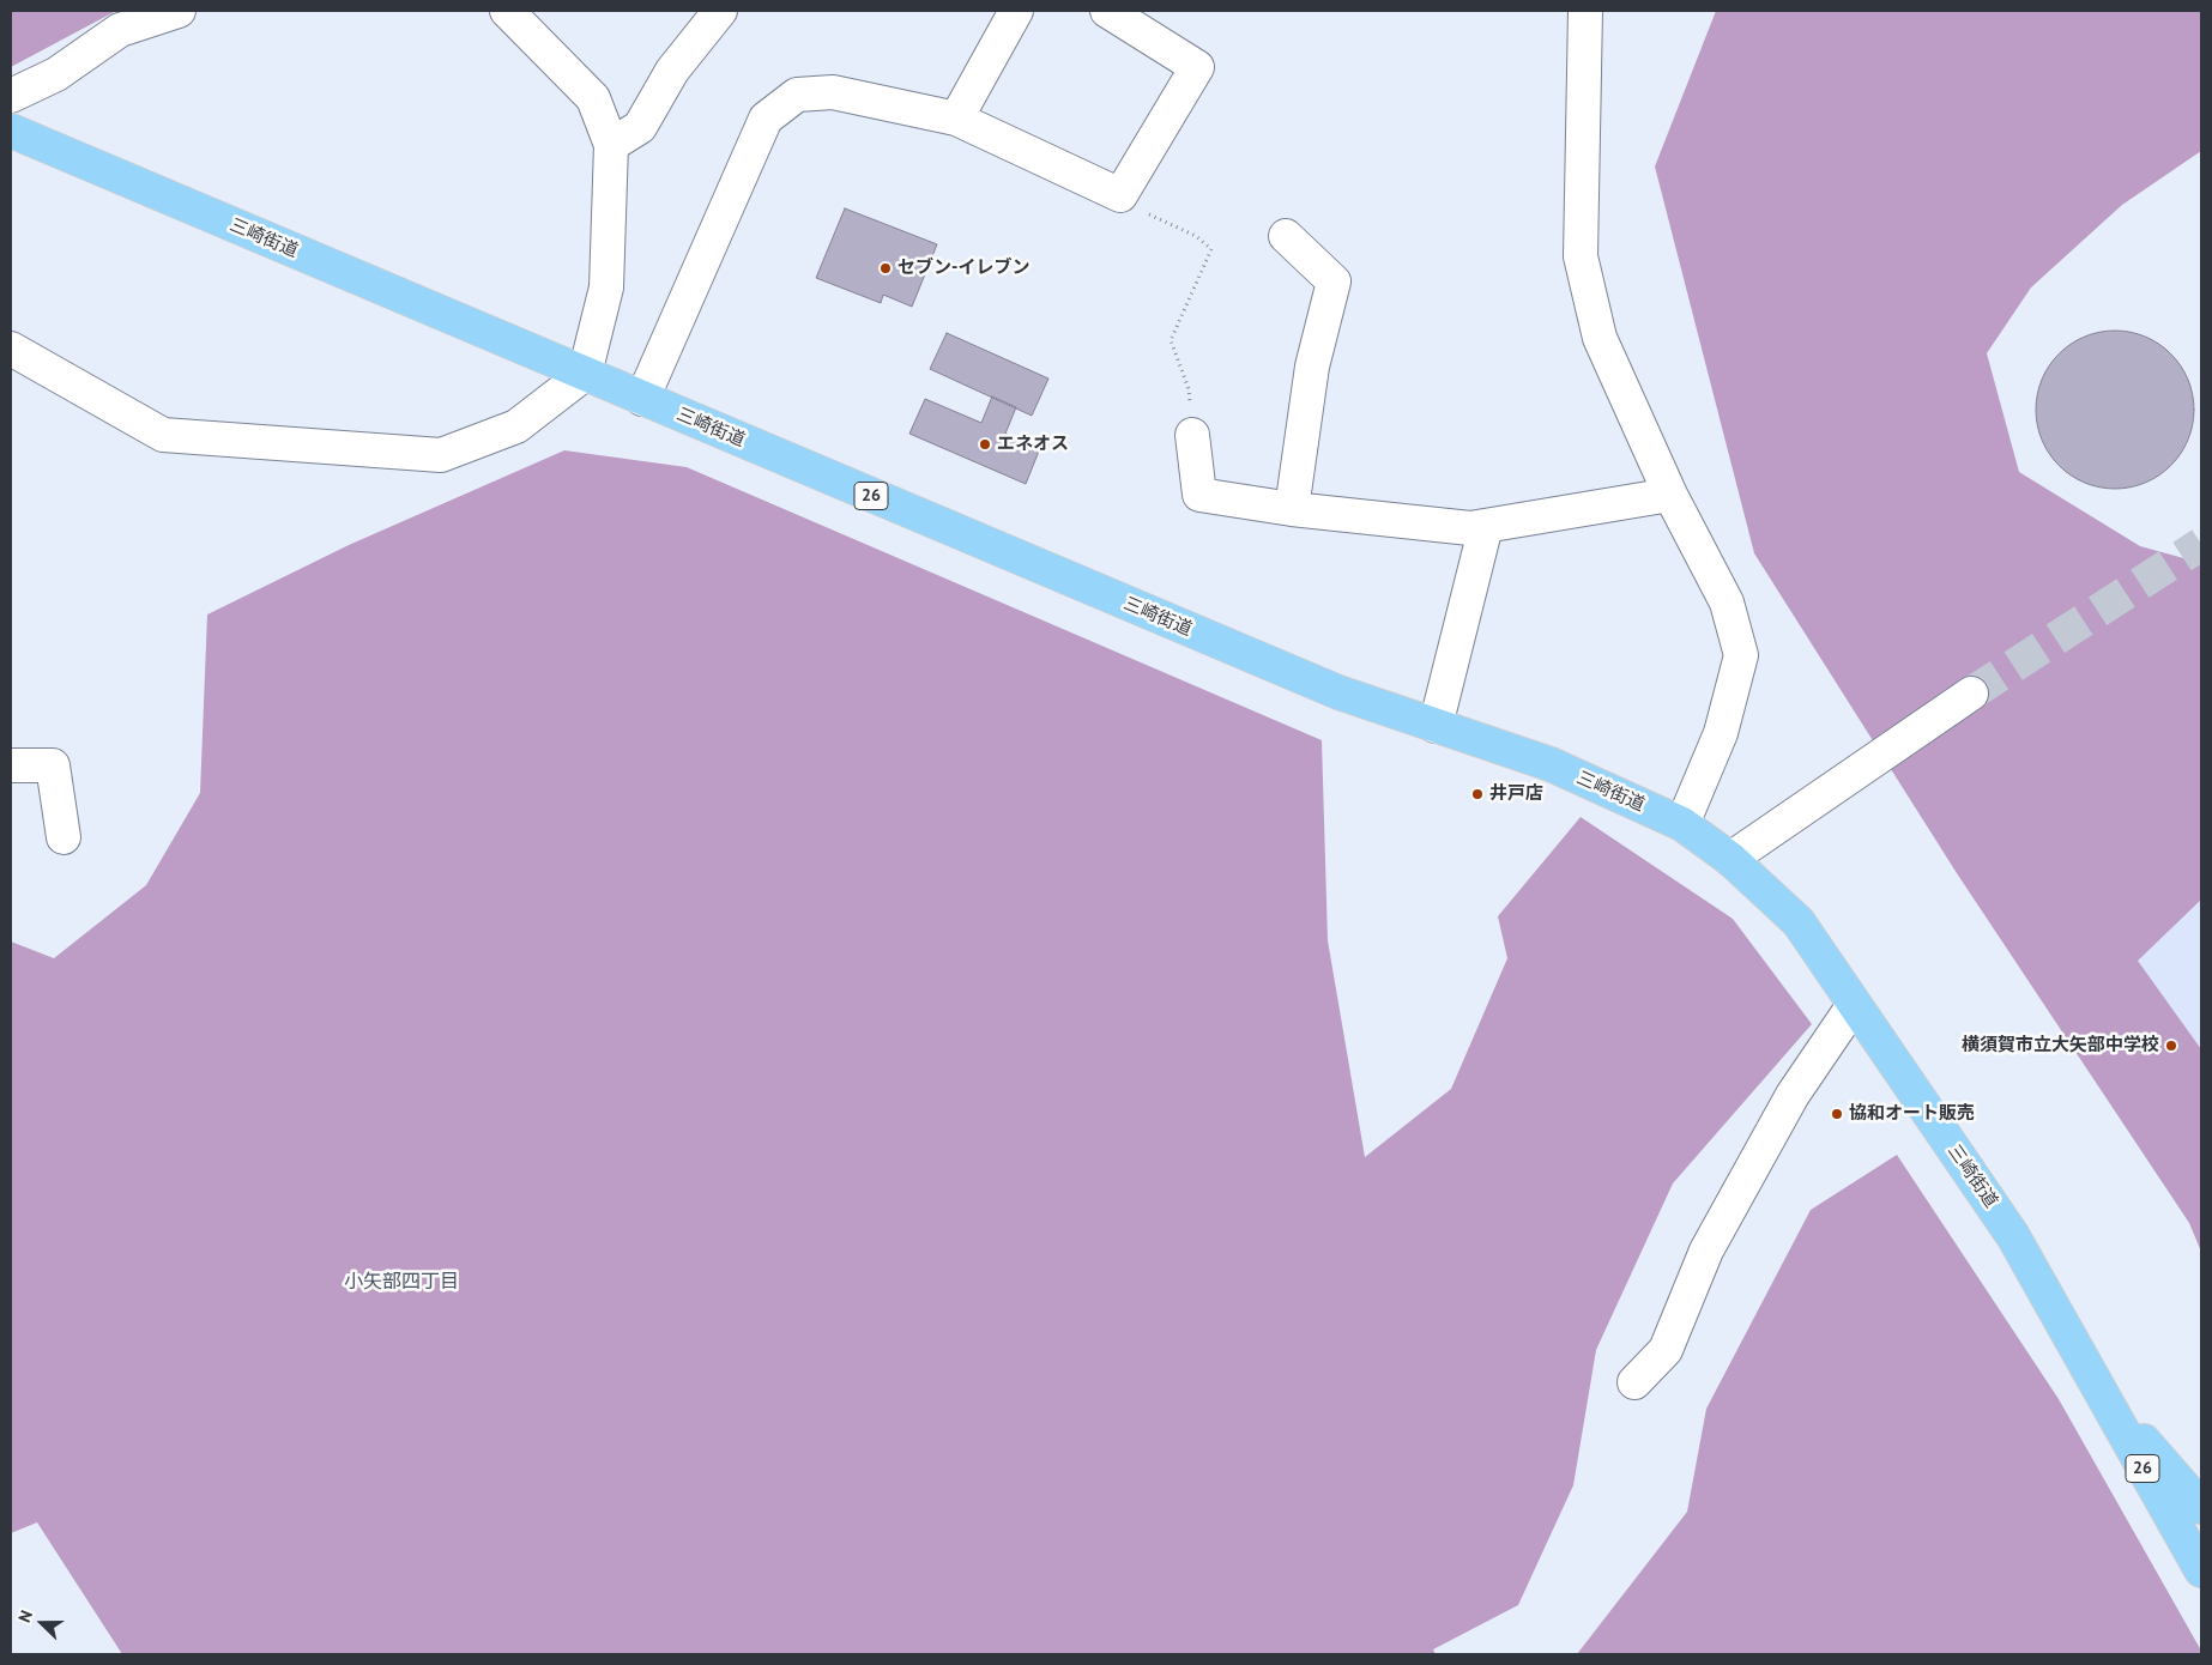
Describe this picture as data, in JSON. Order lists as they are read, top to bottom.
{
  "streets": {
    "main road": ["三崎街道", "26"]
  },
  "districts": ["小矢部四丁目"],
  "places": [
    "セブン-イレブン",
    "エネオス",
    "井戸店",
    "横須賀市立大矢部中学校",
    "協和オート販売"
  ],
  "north": "left"
}
